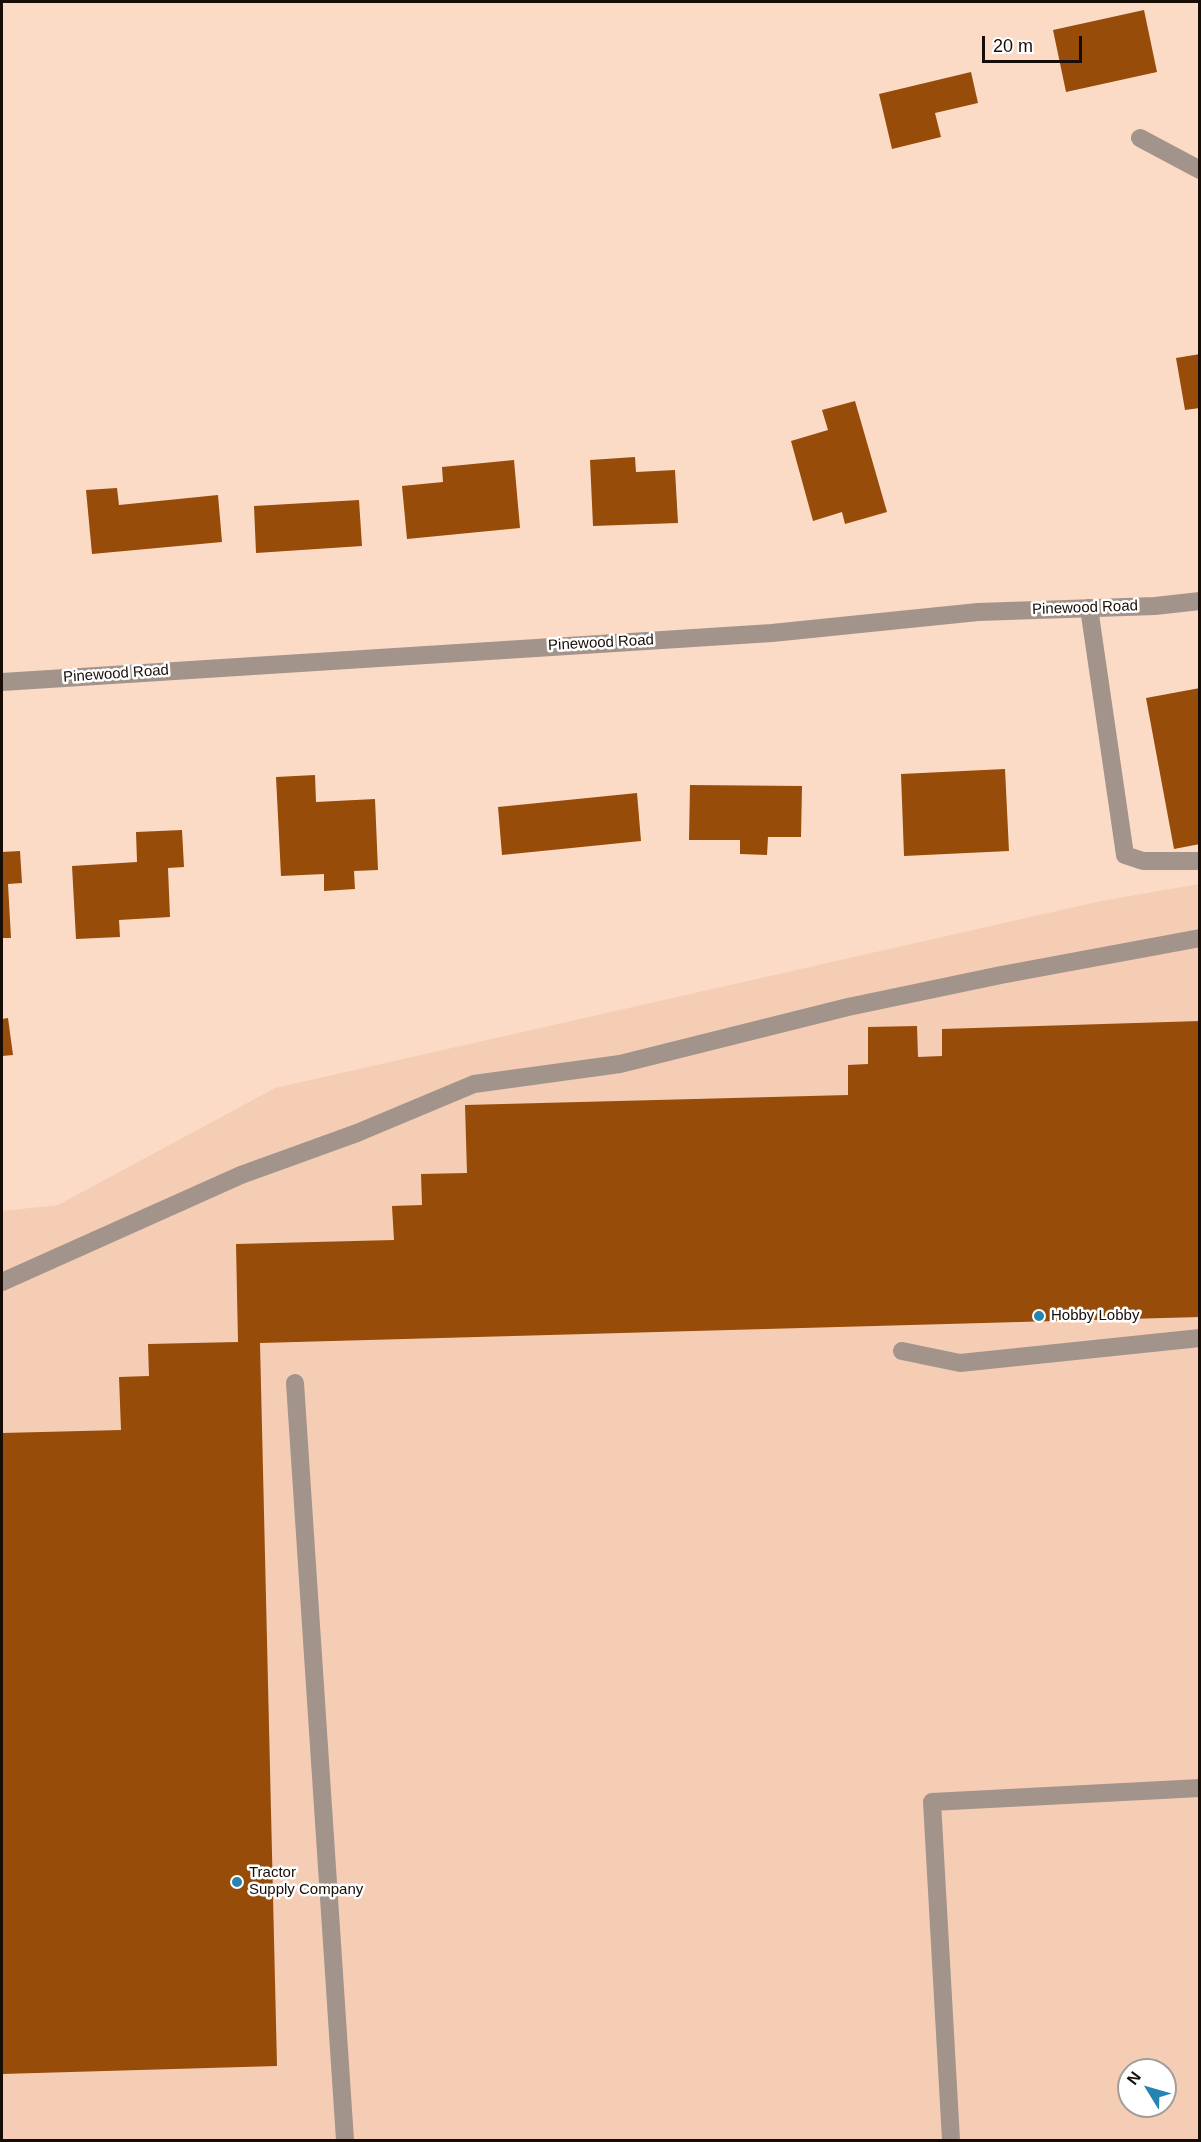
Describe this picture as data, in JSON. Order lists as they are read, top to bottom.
{
  "streets": {
    "street": ["Pinewood Road"]
  },
  "places": ["Hobby Lobby", "Tractor Supply Company"],
  "scale_bar": "20 m",
  "north": "top left"
}
